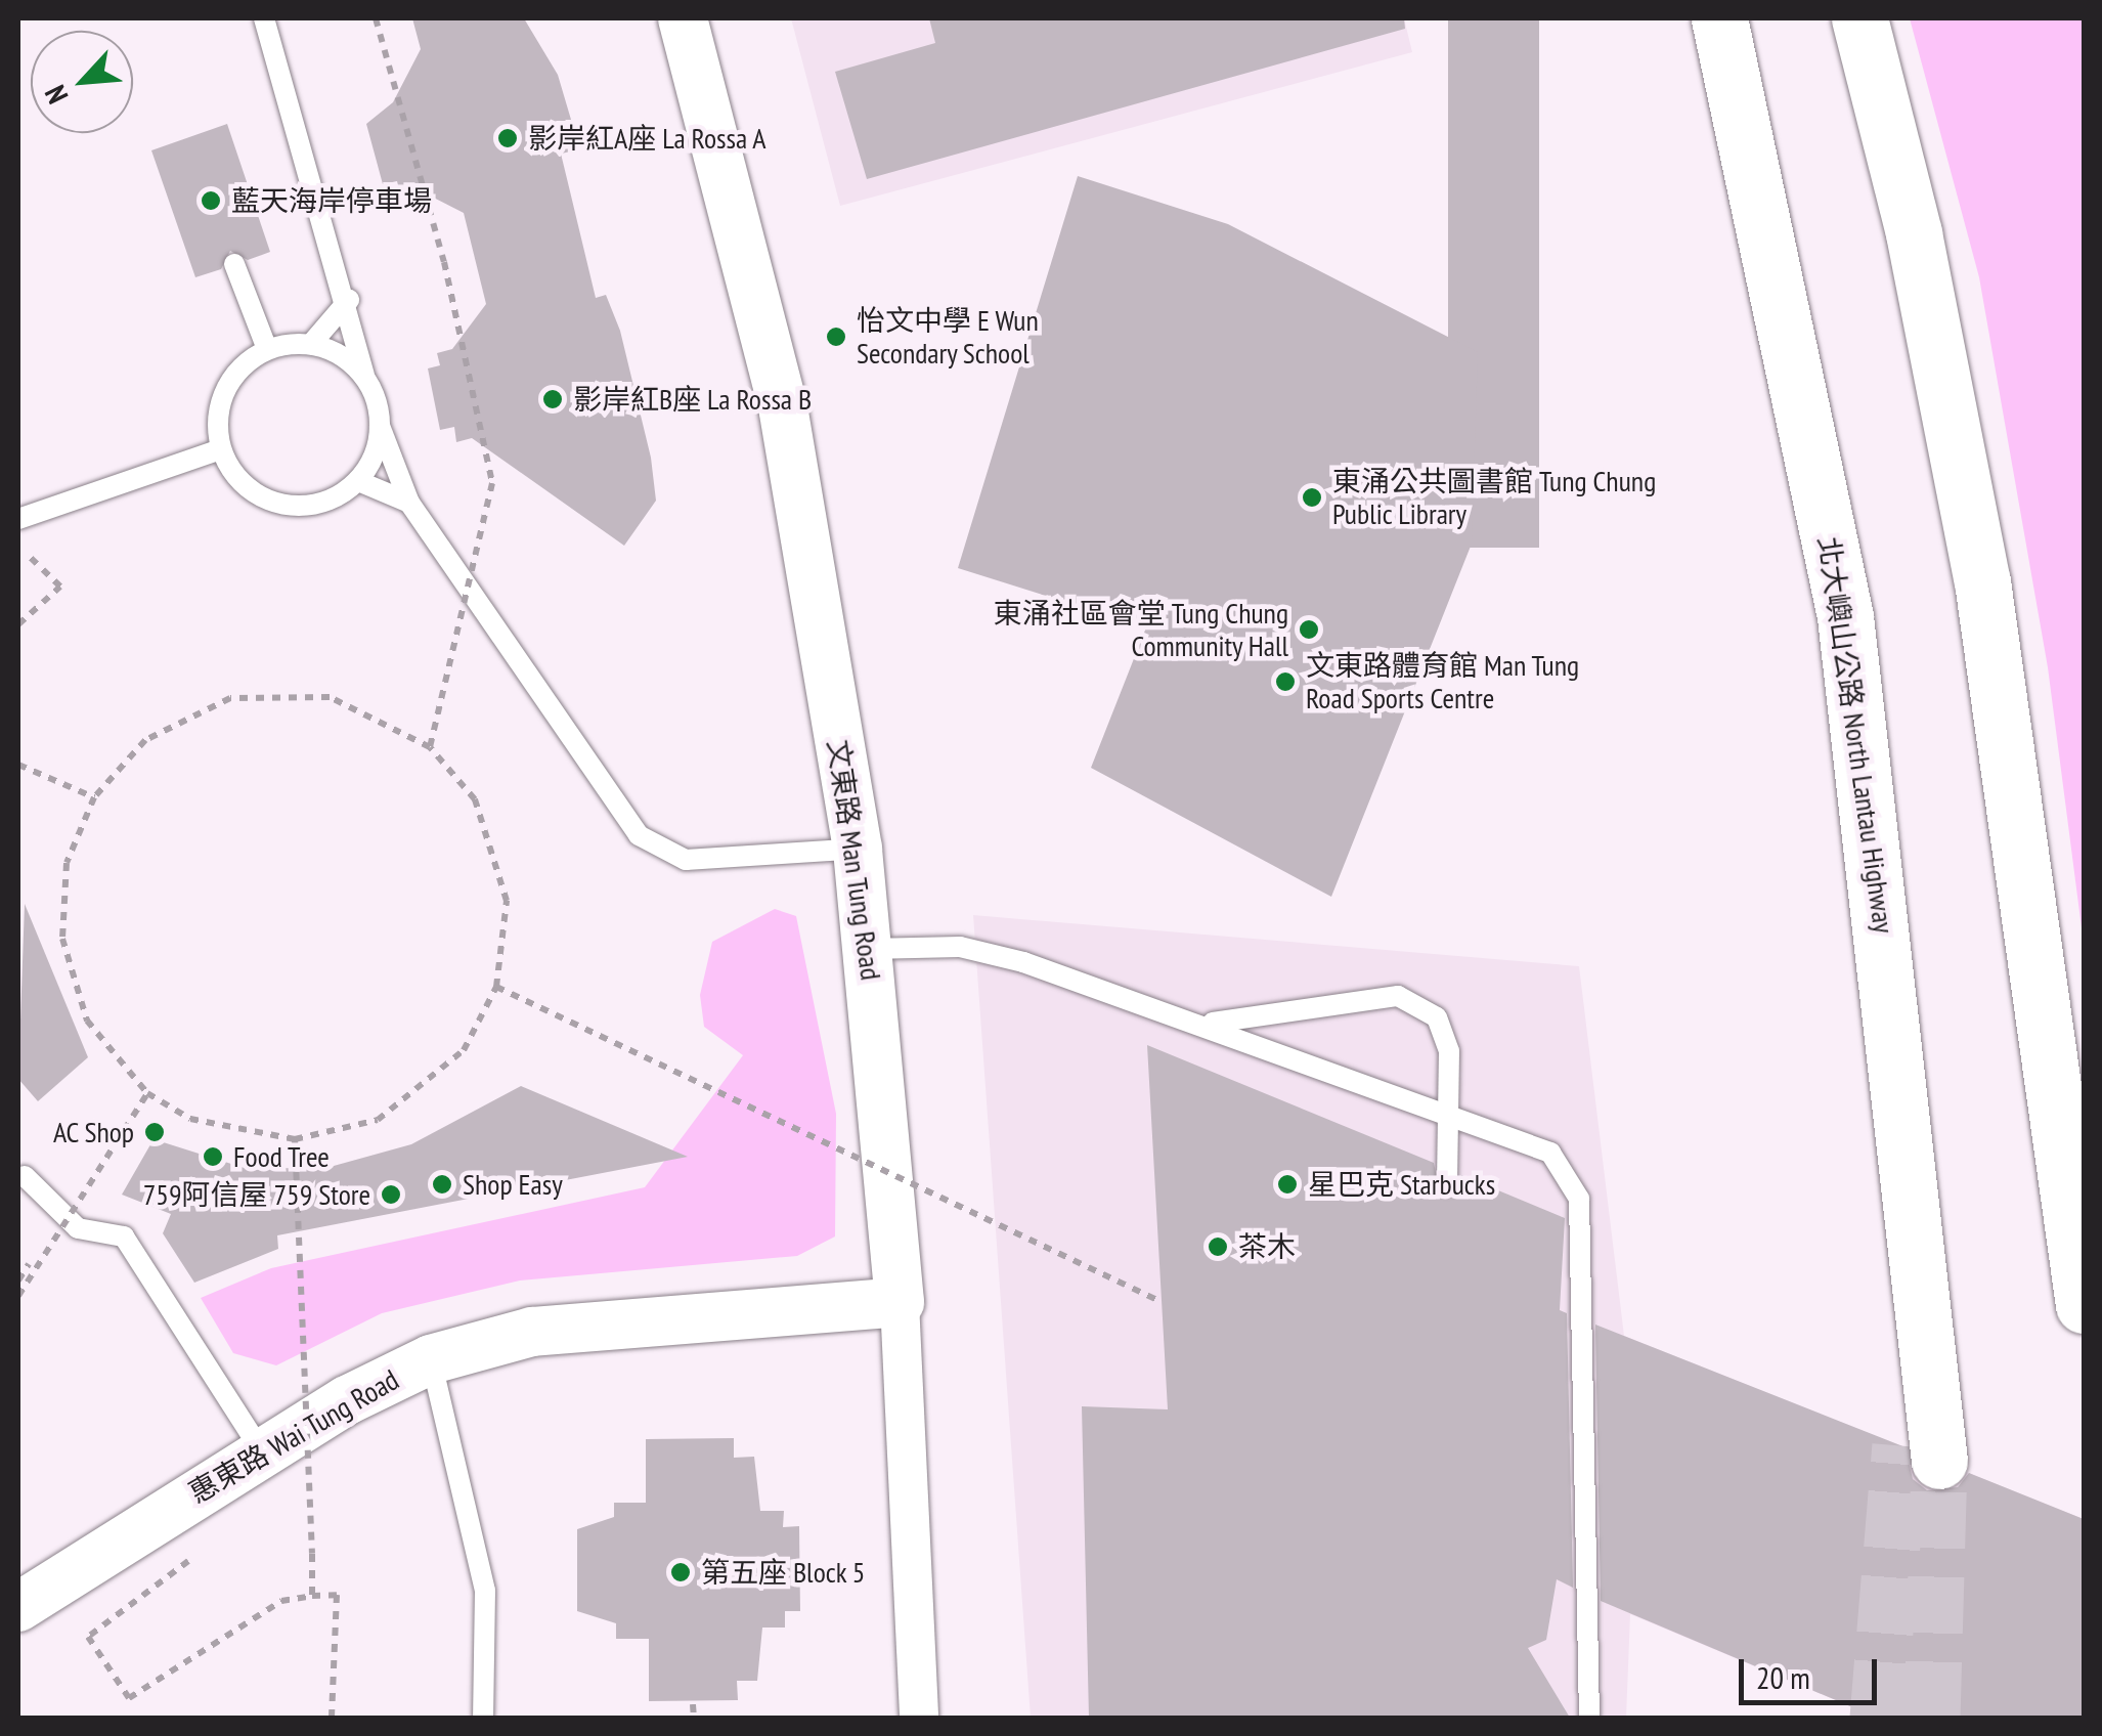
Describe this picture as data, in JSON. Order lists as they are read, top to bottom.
{
  "streets": {
    "highway": ["北大嶼山公路 North Lantau Highway"],
    "street": ["文東路 Man Tung Road", "惠東路 Wai Tung Road"]
  },
  "crossings": [
    ["文東路 Man Tung Road", "惠東路 Wai Tung Road"]
  ],
  "places": [
    "影岸紅A座 La Rossa A",
    "藍天海岸停車場",
    "怡文中學 E Wun Secondary School",
    "影岸紅B座 La Rossa B",
    "東涌公共圖書館 Tung Chung Public Library",
    "東涌社區會堂 Tung Chung Community Hall",
    "文東路體育館 Man Tung Road Sports Centre",
    "AC Shop",
    "Food Tree",
    "Shop Easy",
    "星巴克 Starbucks",
    "759阿信屋 759 Store",
    "茶木",
    "第五座 Block 5"
  ],
  "scale_bar": "20 m",
  "north": "bottom left"
}
